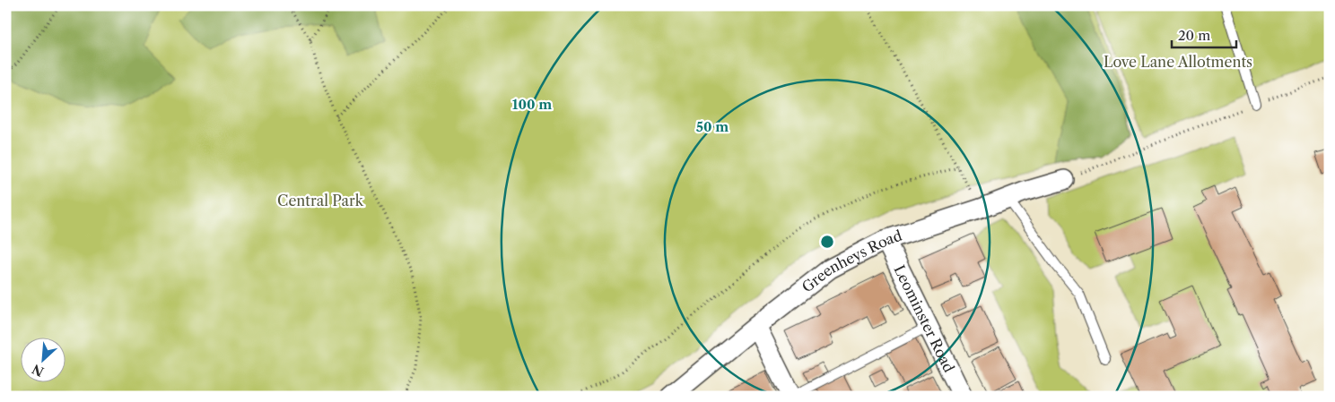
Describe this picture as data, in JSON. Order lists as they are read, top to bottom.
{
  "streets": {
    "street": ["Greenheys Road", "Leominster Road"]
  },
  "crossings": [
    ["Greenheys Road", "Leominster Road"]
  ],
  "parks": ["Love Lane Allotments", "Central Park"],
  "scale_bar": "20 m",
  "north": "bottom left",
  "rings": ["100 m", "50 m"]
}
